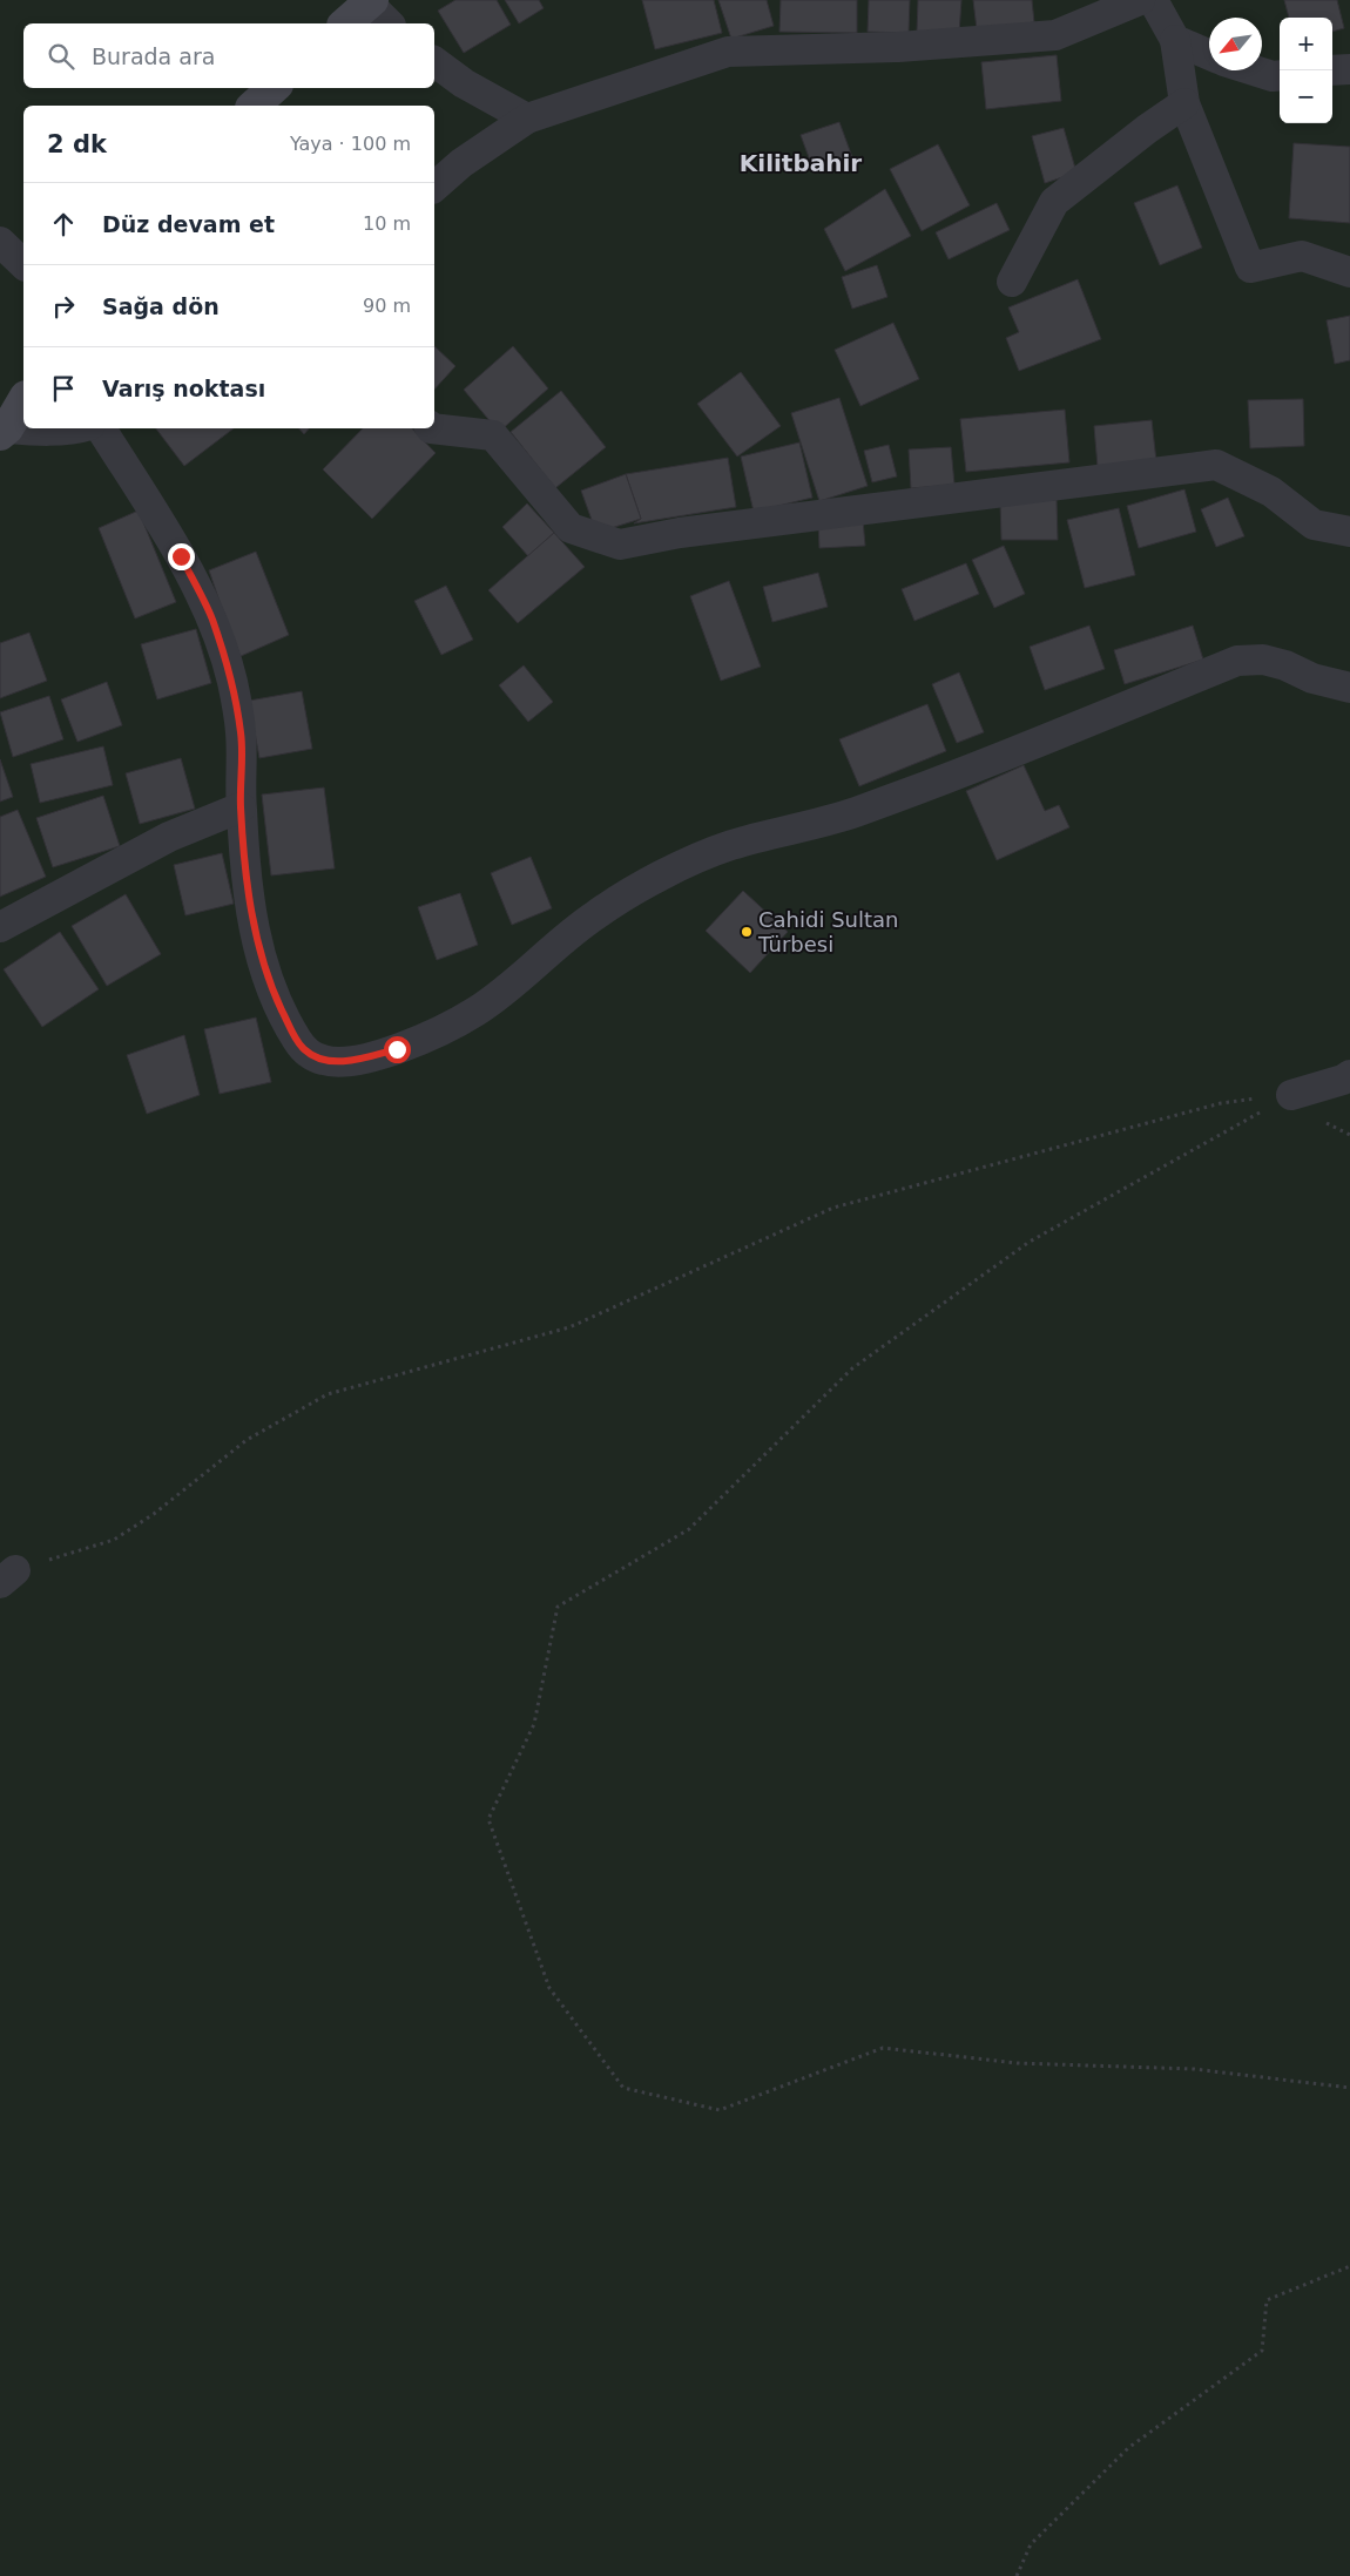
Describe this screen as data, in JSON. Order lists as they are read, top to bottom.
{
  "districts": ["Kilitbahir"],
  "places": ["Cahidi Sultan Türbesi"],
  "north": "bottom left",
  "page": {
    "map_buttons": ["+", "−"],
    "search": "Burada ara",
    "heading": ["2 dk", "Yaya · 100 m"],
    "list": [
      ["Düz devam et", "10 m"],
      ["Sağa dön", "90 m"],
      "Varış noktası"
    ]
  }
}
